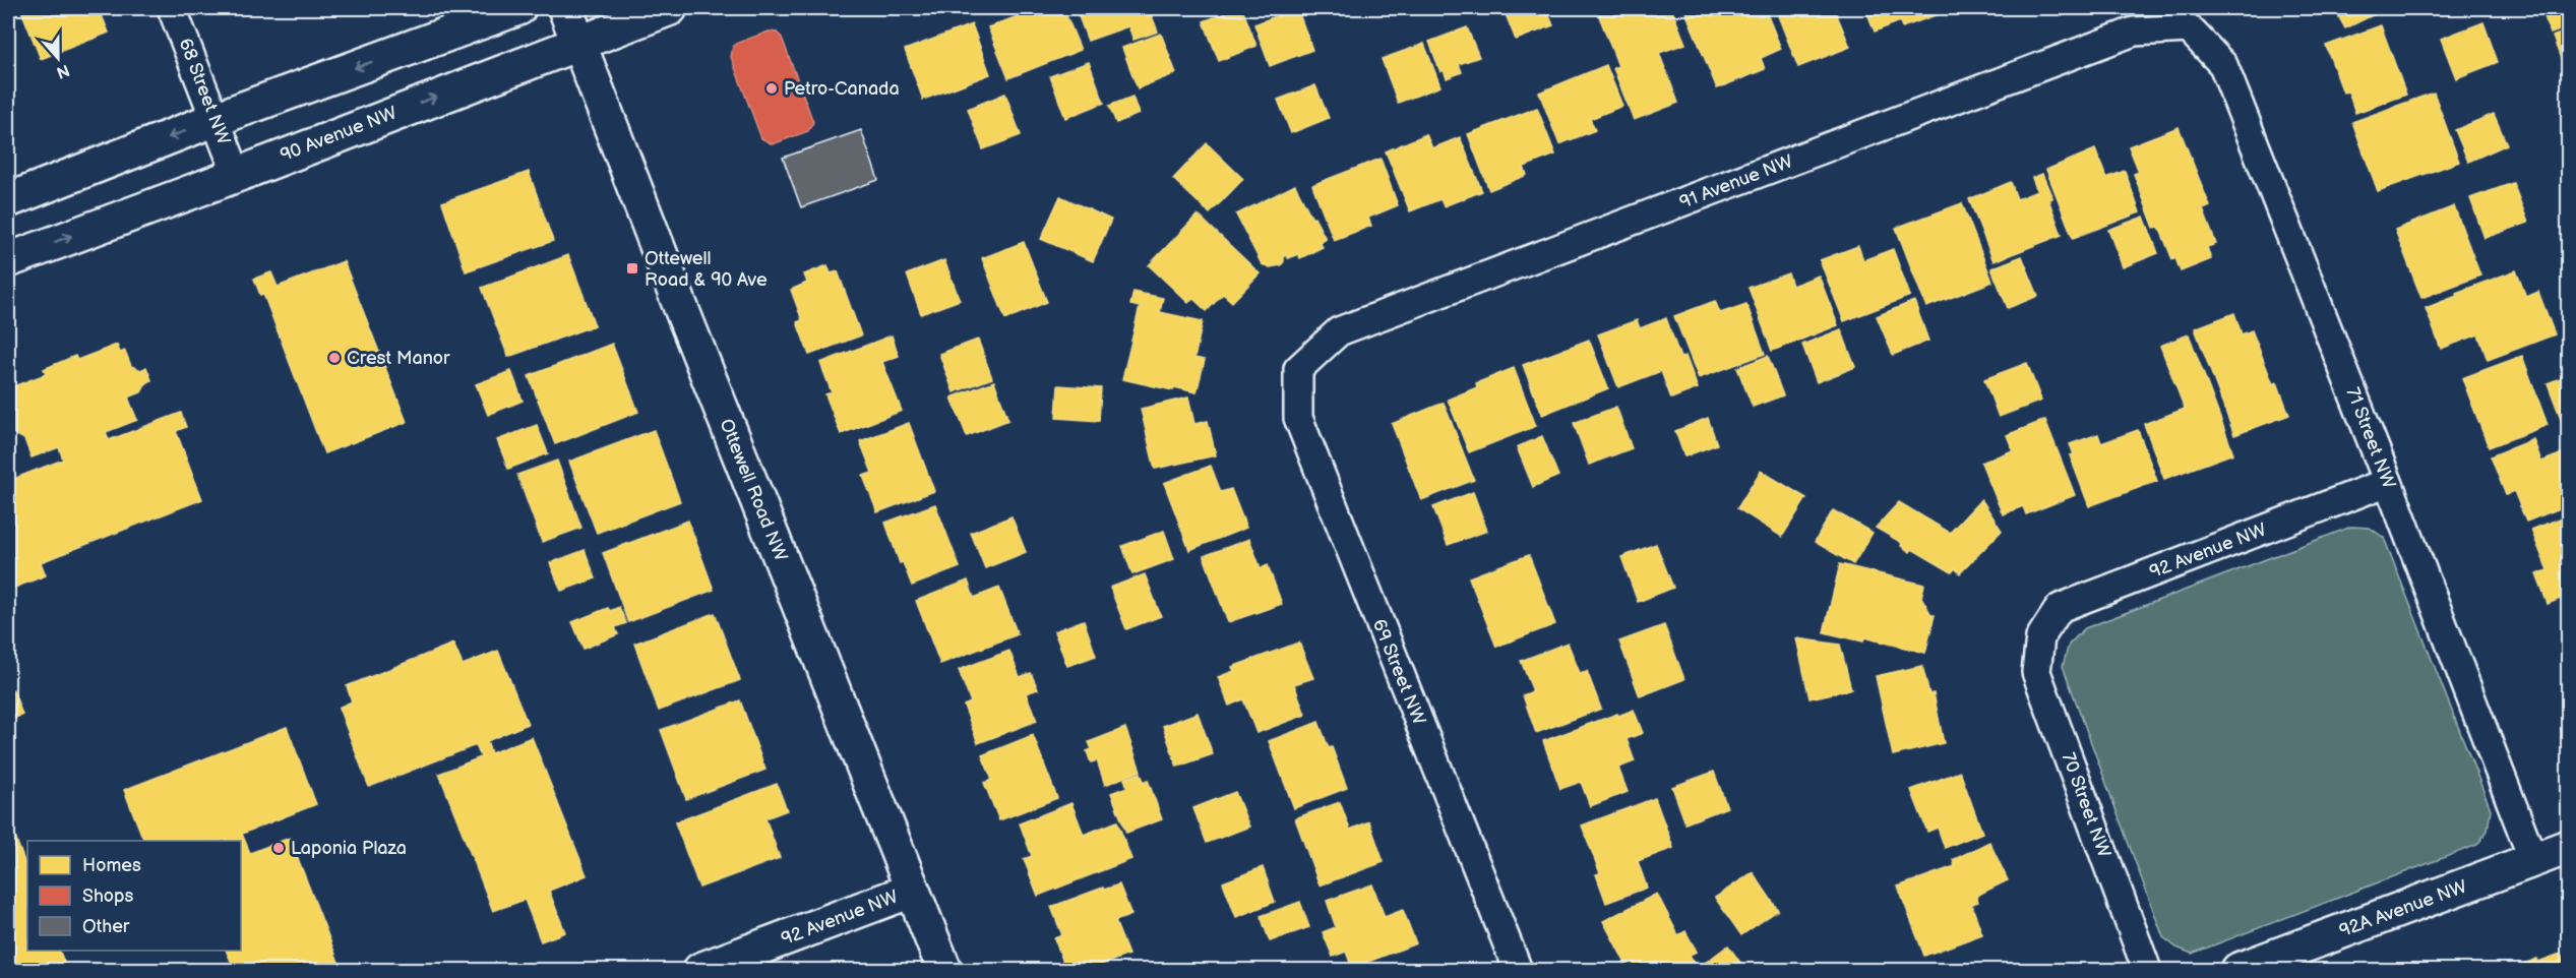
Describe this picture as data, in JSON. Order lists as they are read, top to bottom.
{
  "streets": {
    "street": [
      "68 Street NW",
      "90 Avenue NW",
      "91 Avenue NW",
      "71 Street NW",
      "Ottewell Road NW",
      "92 Avenue NW",
      "69 Street NW",
      "70 Street NW",
      "92A Avenue NW"
    ]
  },
  "crossings": [
    ["68 Street NW", "90 Avenue NW"],
    ["90 Avenue NW", "Ottewell Road NW"],
    ["91 Avenue NW", "71 Street NW"],
    ["91 Avenue NW", "69 Street NW"],
    ["71 Street NW", "92 Avenue NW"],
    ["71 Street NW", "92A Avenue NW"],
    ["Ottewell Road NW", "92 Avenue NW"],
    ["92 Avenue NW", "70 Street NW"]
  ],
  "places": {
    "other": ["Petro-Canada", "Crest Manor", "Laponia Plaza"],
    "transit": ["Ottewell Road & 90 Ave"]
  },
  "legend": ["Homes", "Shops", "Other"],
  "north": "bottom"
}
